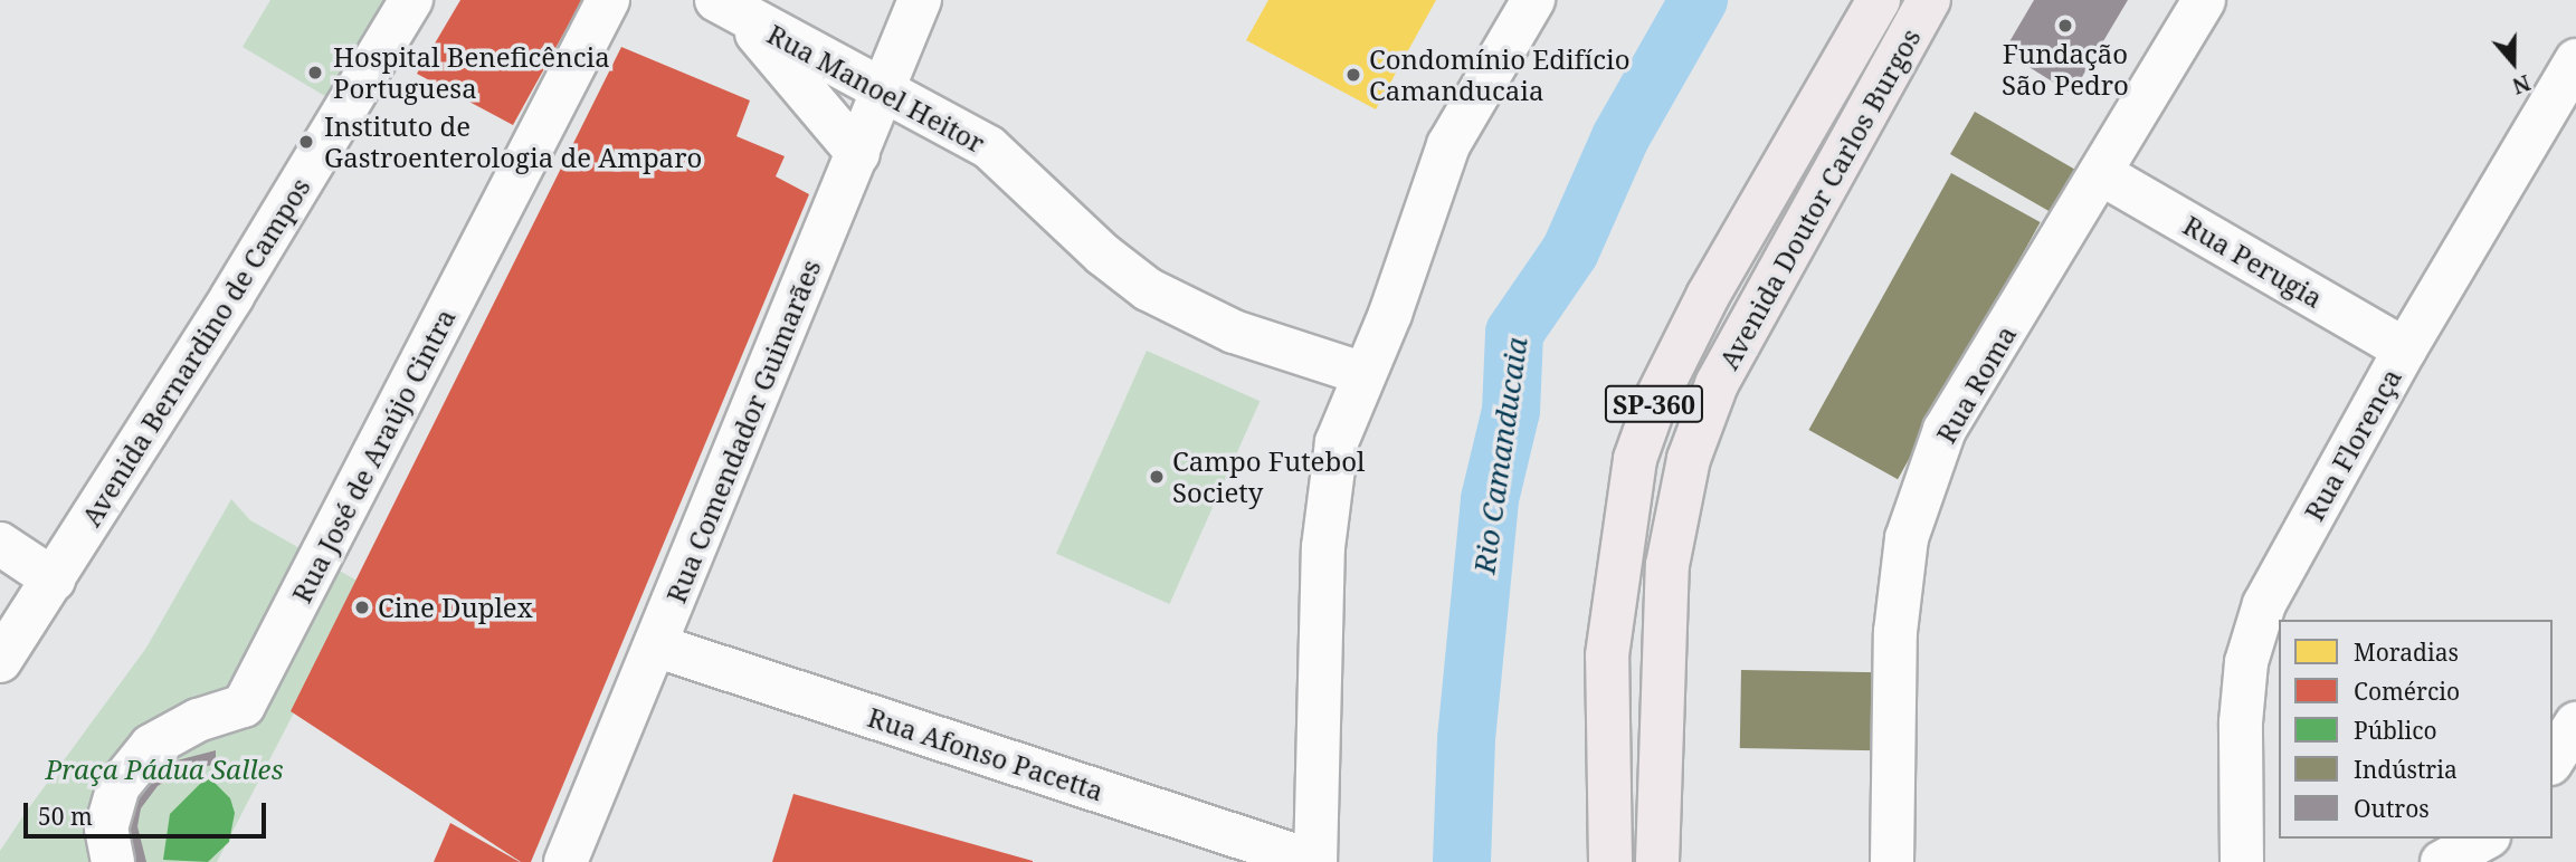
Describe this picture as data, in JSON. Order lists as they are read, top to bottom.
{
  "streets": {
    "main road": ["Avenida Doutor Carlos Burgos", "SP-360"],
    "street": [
      "Rua Manoel Heitor",
      "Rua Perugia",
      "Avenida Bernardino de Campos",
      "Rua Roma",
      "Rua Comendador Guimarães",
      "Rua Florença",
      "Rua José de Araújo Cintra",
      "Rua Afonso Pacetta"
    ]
  },
  "crossings": [
    ["Rua Manoel Heitor", "Rua Comendador Guimarães"],
    ["Rua Perugia", "Rua Roma"],
    ["Rua Perugia", "Rua Florença"],
    ["Rua Comendador Guimarães", "Rua Afonso Pacetta"]
  ],
  "water": ["Rio Camanducaia"],
  "parks": ["Praça Pádua Salles"],
  "places": [
    "Fundação São Pedro",
    "Hospital Beneficência Portuguesa",
    "Condomínio Edifício Camanducaia",
    "Instituto de Gastroenterologia de Amparo",
    "Campo Futebol Society",
    "Cine Duplex"
  ],
  "legend": [
    "Moradias",
    "Comércio",
    "Público",
    "Indústria",
    "Outros"
  ],
  "scale_bar": "50 m",
  "north": "bottom"
}
